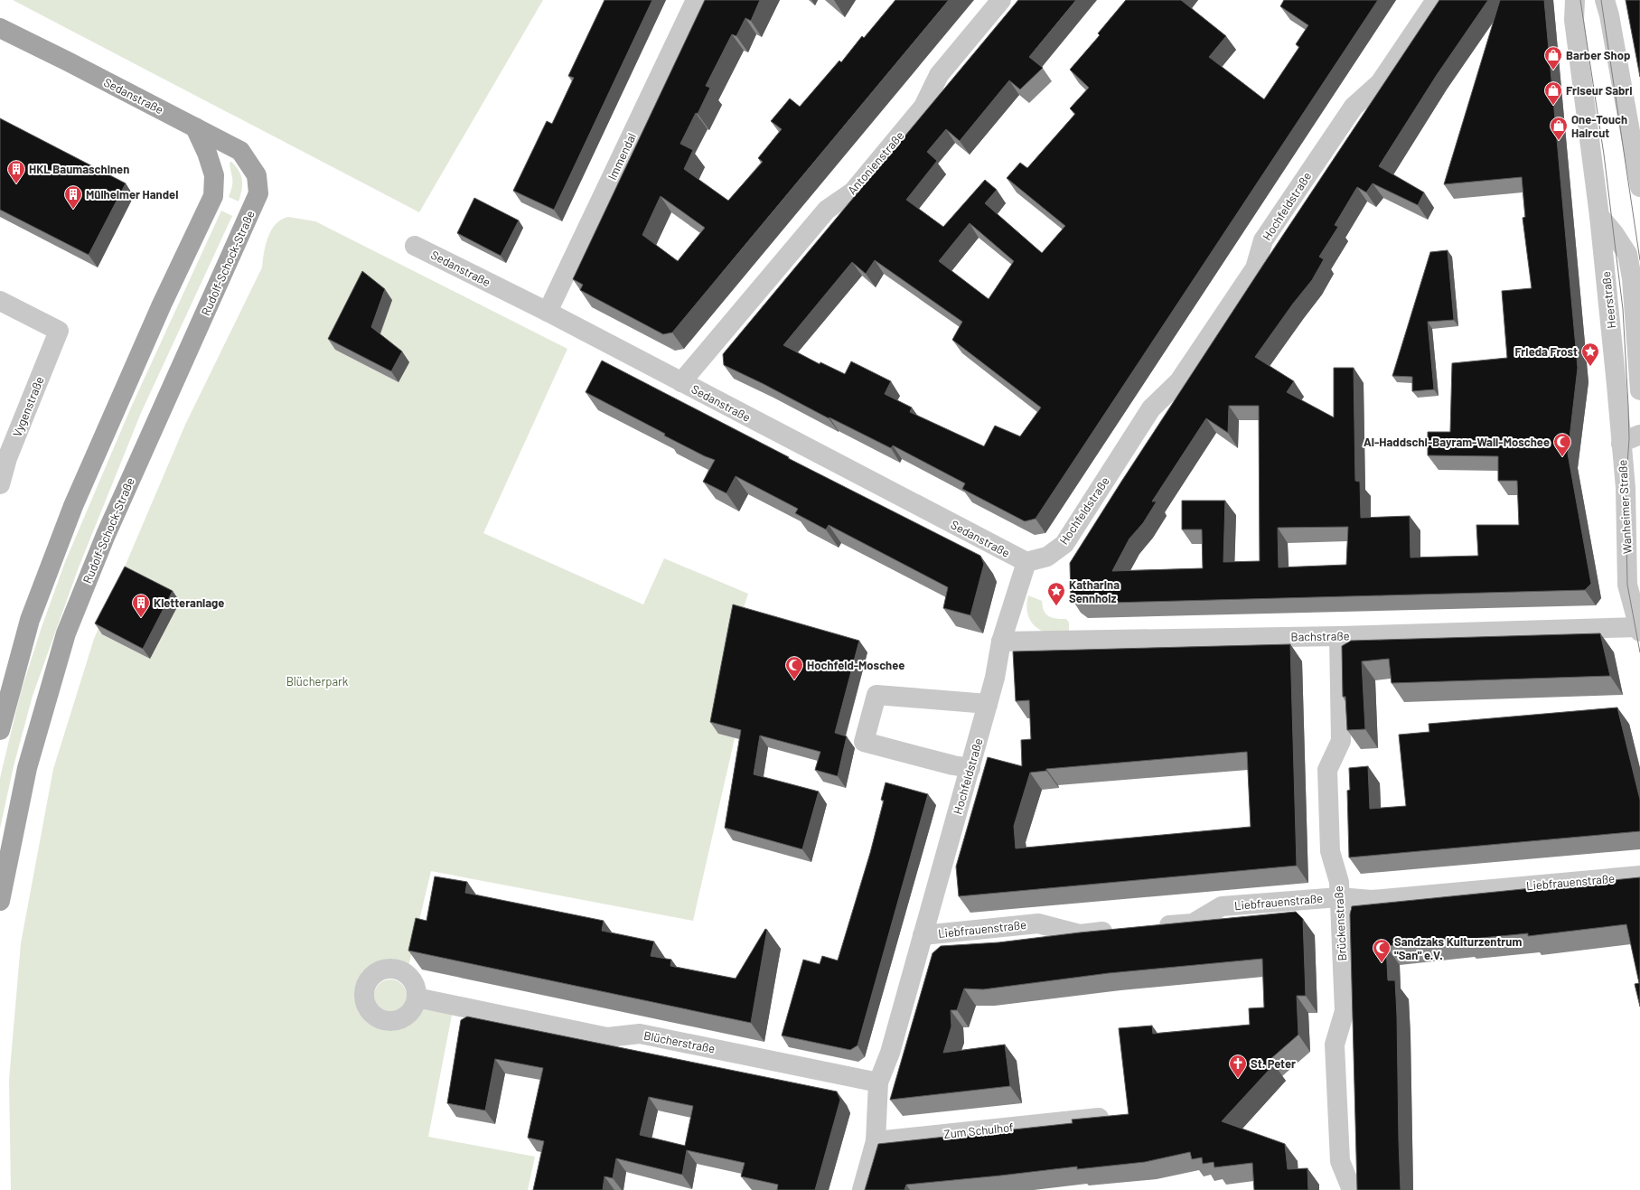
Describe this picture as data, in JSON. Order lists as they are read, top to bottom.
{
  "streets": {
    "main road": ["Sedanstraße", "Rudolf-Schock-Straße"],
    "street": [
      "Immendal",
      "Antonienstraße",
      "Hochfeldstraße",
      "Heerstraße",
      "Vygenstraße",
      "Wanheimer Straße",
      "Bachstraße",
      "Liebfrauenstraße",
      "Brückenstraße",
      "Blücherstraße",
      "Zum Schulhof"
    ]
  },
  "crossings": [
    ["Sedanstraße", "Immendal"],
    ["Sedanstraße", "Antonienstraße"],
    ["Sedanstraße", "Hochfeldstraße"],
    ["Sedanstraße", "Rudolf-Schock-Straße"],
    ["Hochfeldstraße", "Bachstraße"],
    ["Hochfeldstraße", "Liebfrauenstraße"],
    ["Hochfeldstraße", "Blücherstraße"],
    ["Hochfeldstraße", "Zum Schulhof"],
    ["Heerstraße", "Wanheimer Straße"],
    ["Wanheimer Straße", "Bachstraße"],
    ["Bachstraße", "Brückenstraße"],
    ["Liebfrauenstraße", "Brückenstraße"]
  ],
  "parks": ["Blücherpark"],
  "places": {
    "shop": ["Barber Shop", "Friseur Sabri", "One-Touch Haircut"],
    "building": ["HKL Baumaschinen", "Mülheimer Handel", "Kletteranlage"],
    "place": ["Frieda Frost", "Katharina Sennholz"],
    "mosque": ["Al-Haddschi-Bayram-Wali-Moschee", "Hochfeld-Moschee", "Sandzaks Kulturzentrum \"San\" e.V."],
    "church": ["St. Peter"]
  }
}
